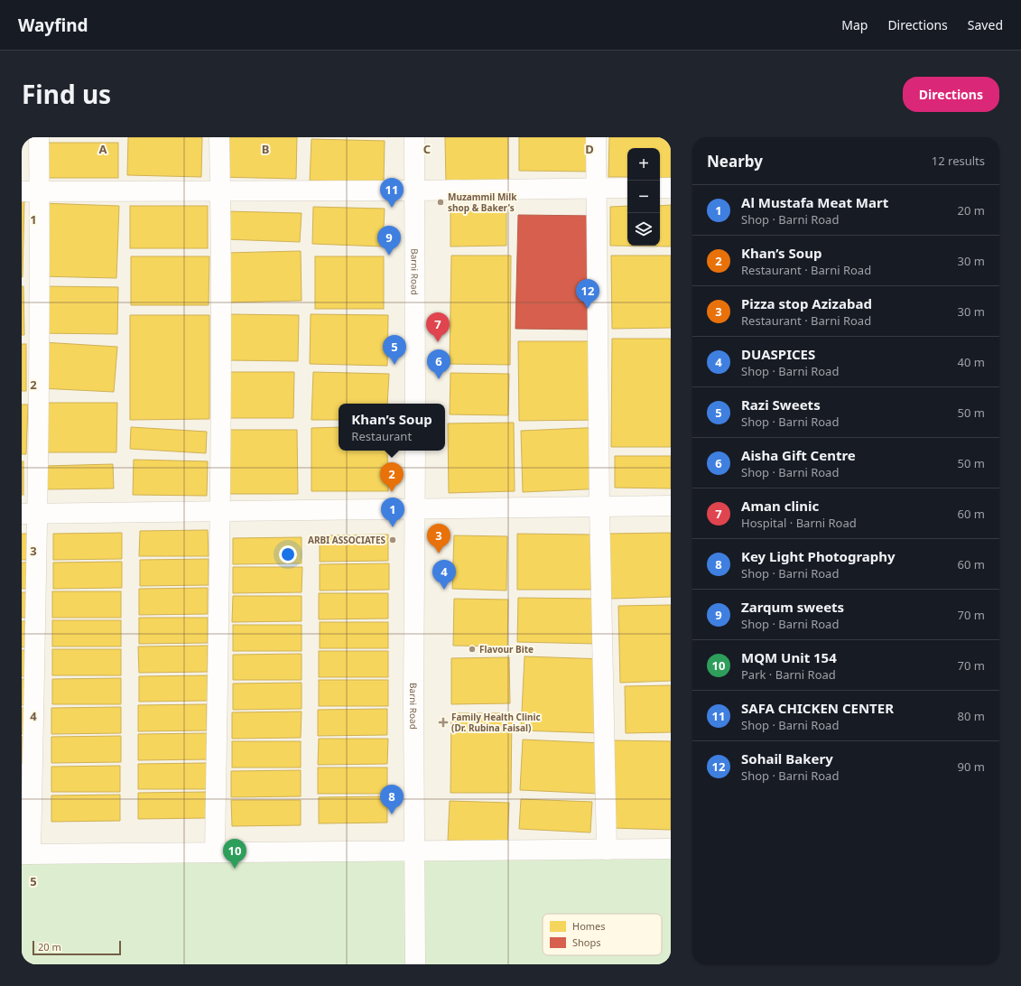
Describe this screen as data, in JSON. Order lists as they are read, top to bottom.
{
  "streets": {
    "street": ["Barni Road"]
  },
  "places": {
    "other": ["Muzammil Milk shop & Baker's", "ARBI ASSOCIATES", "Flavour Bite"],
    "health": ["Family Health Clinic (Dr. Rubina Faisal)"]
  },
  "legend": ["Homes", "Shops"],
  "scale_bar": "20 m",
  "page": {
    "header": "Wayfind",
    "nav": ["Map", "Directions", "Saved"],
    "title": "Find us",
    "buttons": "Directions",
    "heading": ["Nearby", "12 results"],
    "map_buttons": ["+", "−"],
    "pins": [
      "11",
      "9",
      "12",
      "7",
      "5",
      "6",
      "2",
      "1",
      "3",
      "4",
      "8",
      "10"
    ],
    "list": [
      {
        "mark": "1",
        "name": "Al Mustafa Meat Mart",
        "note": "Shop · Barni Road",
        "value": "20 m"
      },
      {
        "mark": "2",
        "name": "Khan’s Soup",
        "note": "Restaurant · Barni Road",
        "value": "30 m"
      },
      {
        "mark": "3",
        "name": "Pizza stop Azizabad",
        "note": "Restaurant · Barni Road",
        "value": "30 m"
      },
      {
        "mark": "4",
        "name": "DUASPICES",
        "note": "Shop · Barni Road",
        "value": "40 m"
      },
      {
        "mark": "5",
        "name": "Razi Sweets",
        "note": "Shop · Barni Road",
        "value": "50 m"
      },
      {
        "mark": "6",
        "name": "Aisha Gift Centre",
        "note": "Shop · Barni Road",
        "value": "50 m"
      },
      {
        "mark": "7",
        "name": "Aman clinic",
        "note": "Hospital · Barni Road",
        "value": "60 m"
      },
      {
        "mark": "8",
        "name": "Key Light Photography",
        "note": "Shop · Barni Road",
        "value": "60 m"
      },
      {
        "mark": "9",
        "name": "Zarqum sweets",
        "note": "Shop · Barni Road",
        "value": "70 m"
      },
      {
        "mark": "10",
        "name": "MQM Unit 154",
        "note": "Park · Barni Road",
        "value": "70 m"
      },
      {
        "mark": "11",
        "name": "SAFA CHICKEN CENTER",
        "note": "Shop · Barni Road",
        "value": "80 m"
      },
      {
        "mark": "12",
        "name": "Sohail Bakery",
        "note": "Shop · Barni Road",
        "value": "90 m"
      }
    ],
    "popup": ["Khan’s Soup", "Restaurant"],
    "scale": "20 m"
  },
  "grid": {
    "columns": [
      "A",
      "B",
      "C",
      "D"
    ],
    "rows": [
      "1",
      "2",
      "3",
      "4",
      "5"
    ]
  }
}
